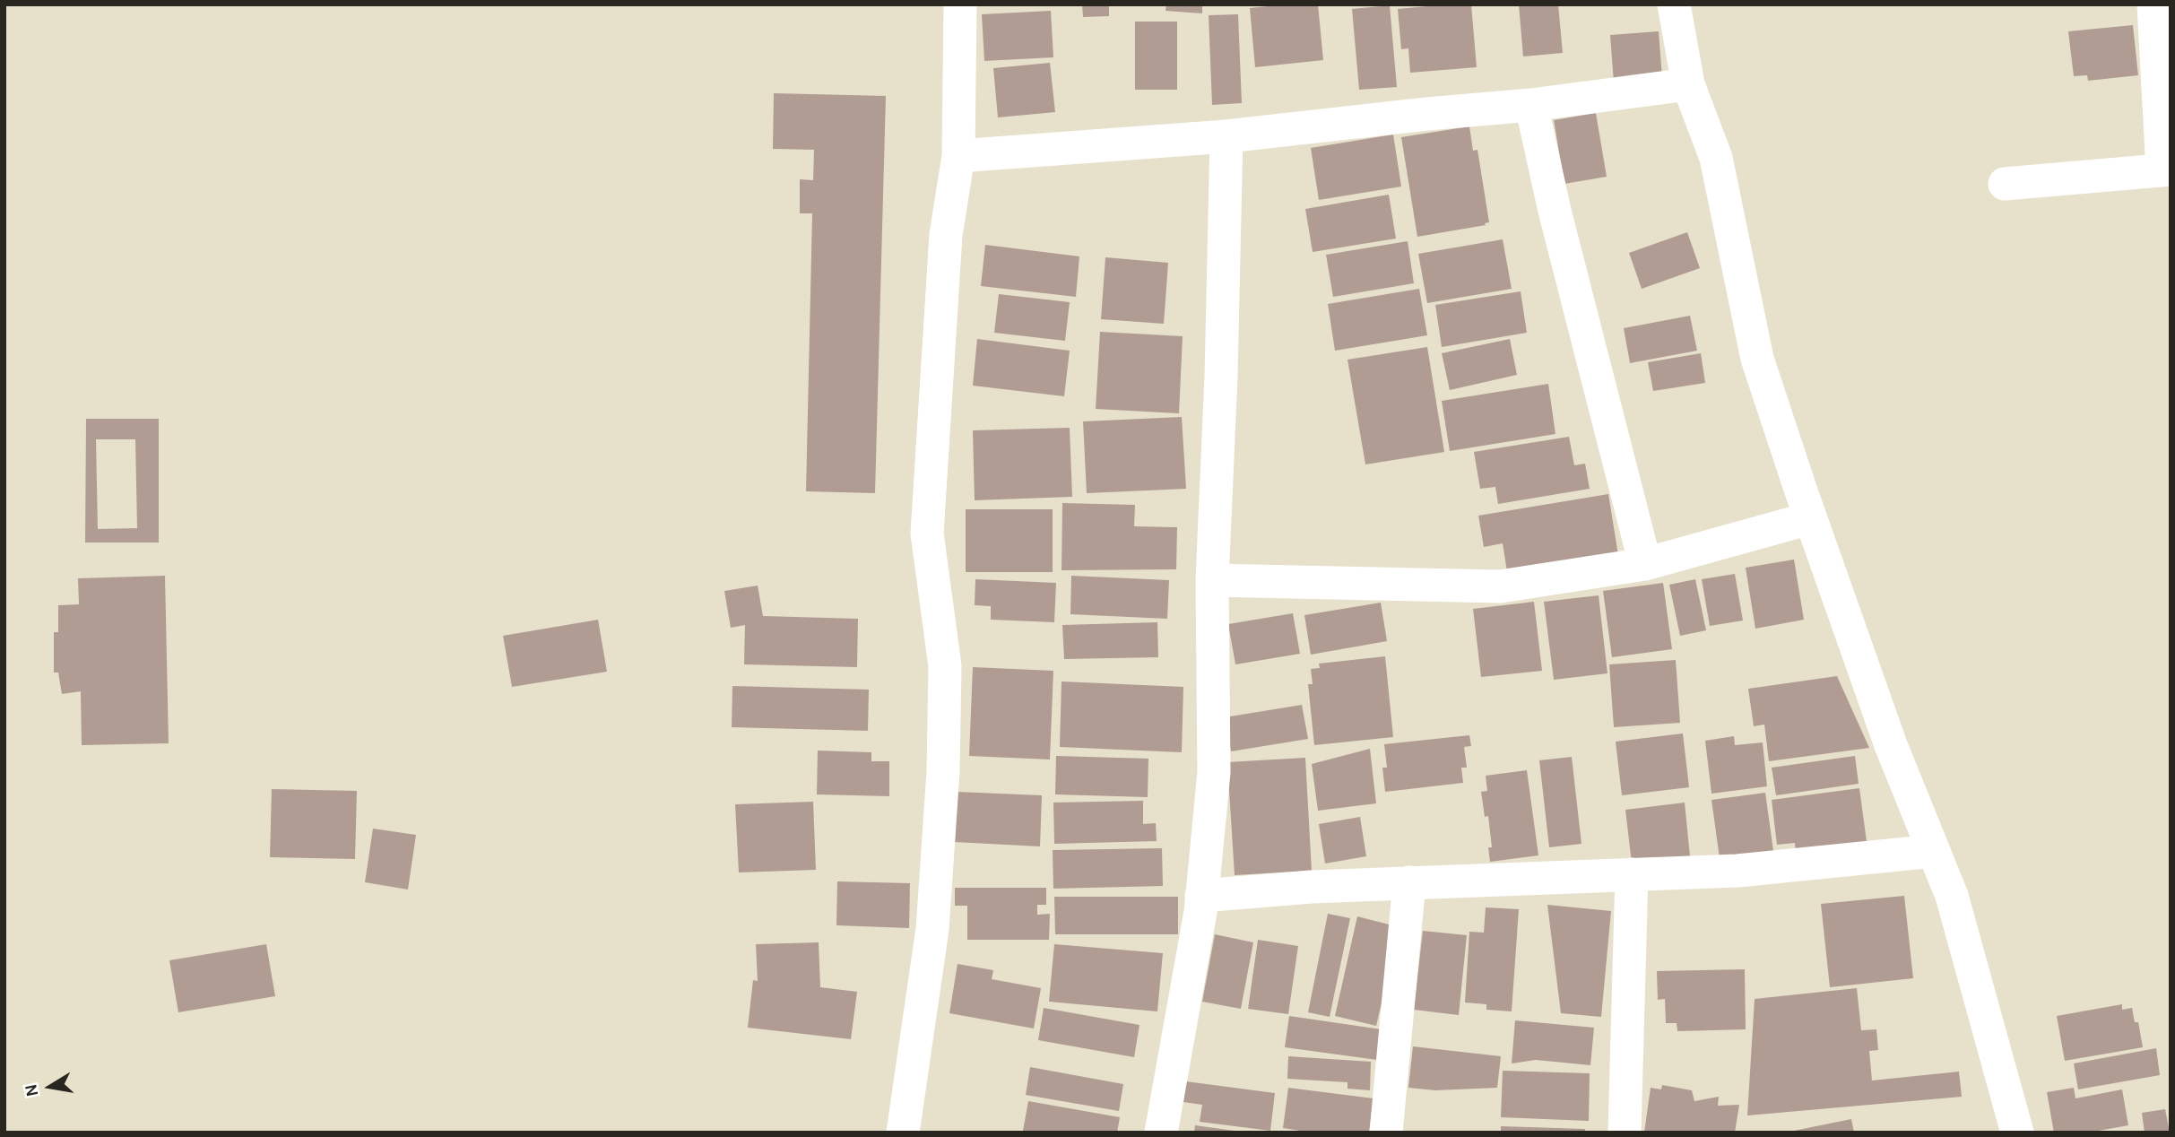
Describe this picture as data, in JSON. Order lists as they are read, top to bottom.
{
  "north": "left"
}
